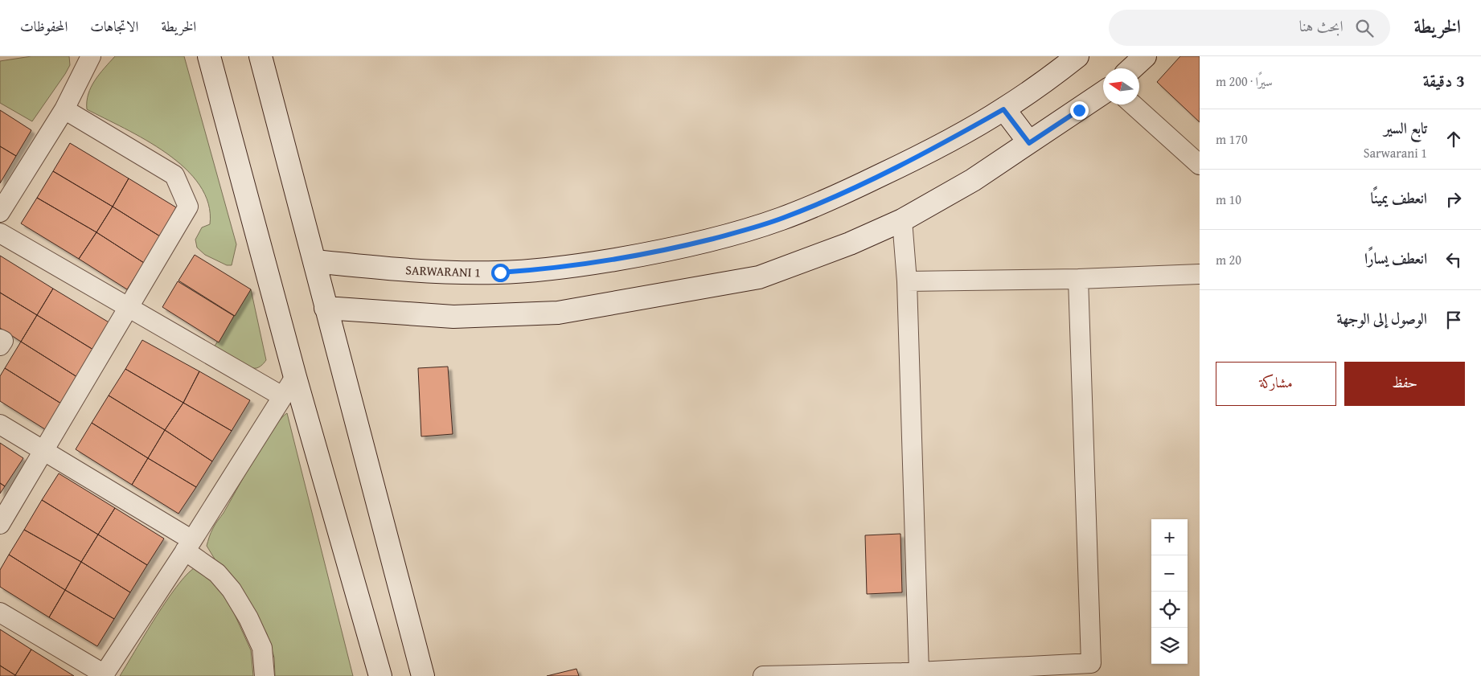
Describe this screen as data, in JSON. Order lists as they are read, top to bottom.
{
  "streets": {
    "main road": ["SARWARANI 1"]
  },
  "north": "left",
  "page": {
    "header": "الخريطة",
    "search": "ابحث هنا",
    "nav": ["الخريطة", "الاتجاهات", "المحفوظات"],
    "heading": ["3 دقيقة", "سيرًا · 200 m"],
    "list": [
      ["تابع السير", "Sarwarani 1", "170 m"],
      ["انعطف يمينًا", "10 m"],
      ["انعطف يسارًا", "20 m"],
      "الوصول إلى الوجهة"
    ],
    "buttons": ["حفظ", "مشاركة"],
    "map_buttons": ["+", "−"]
  }
}
